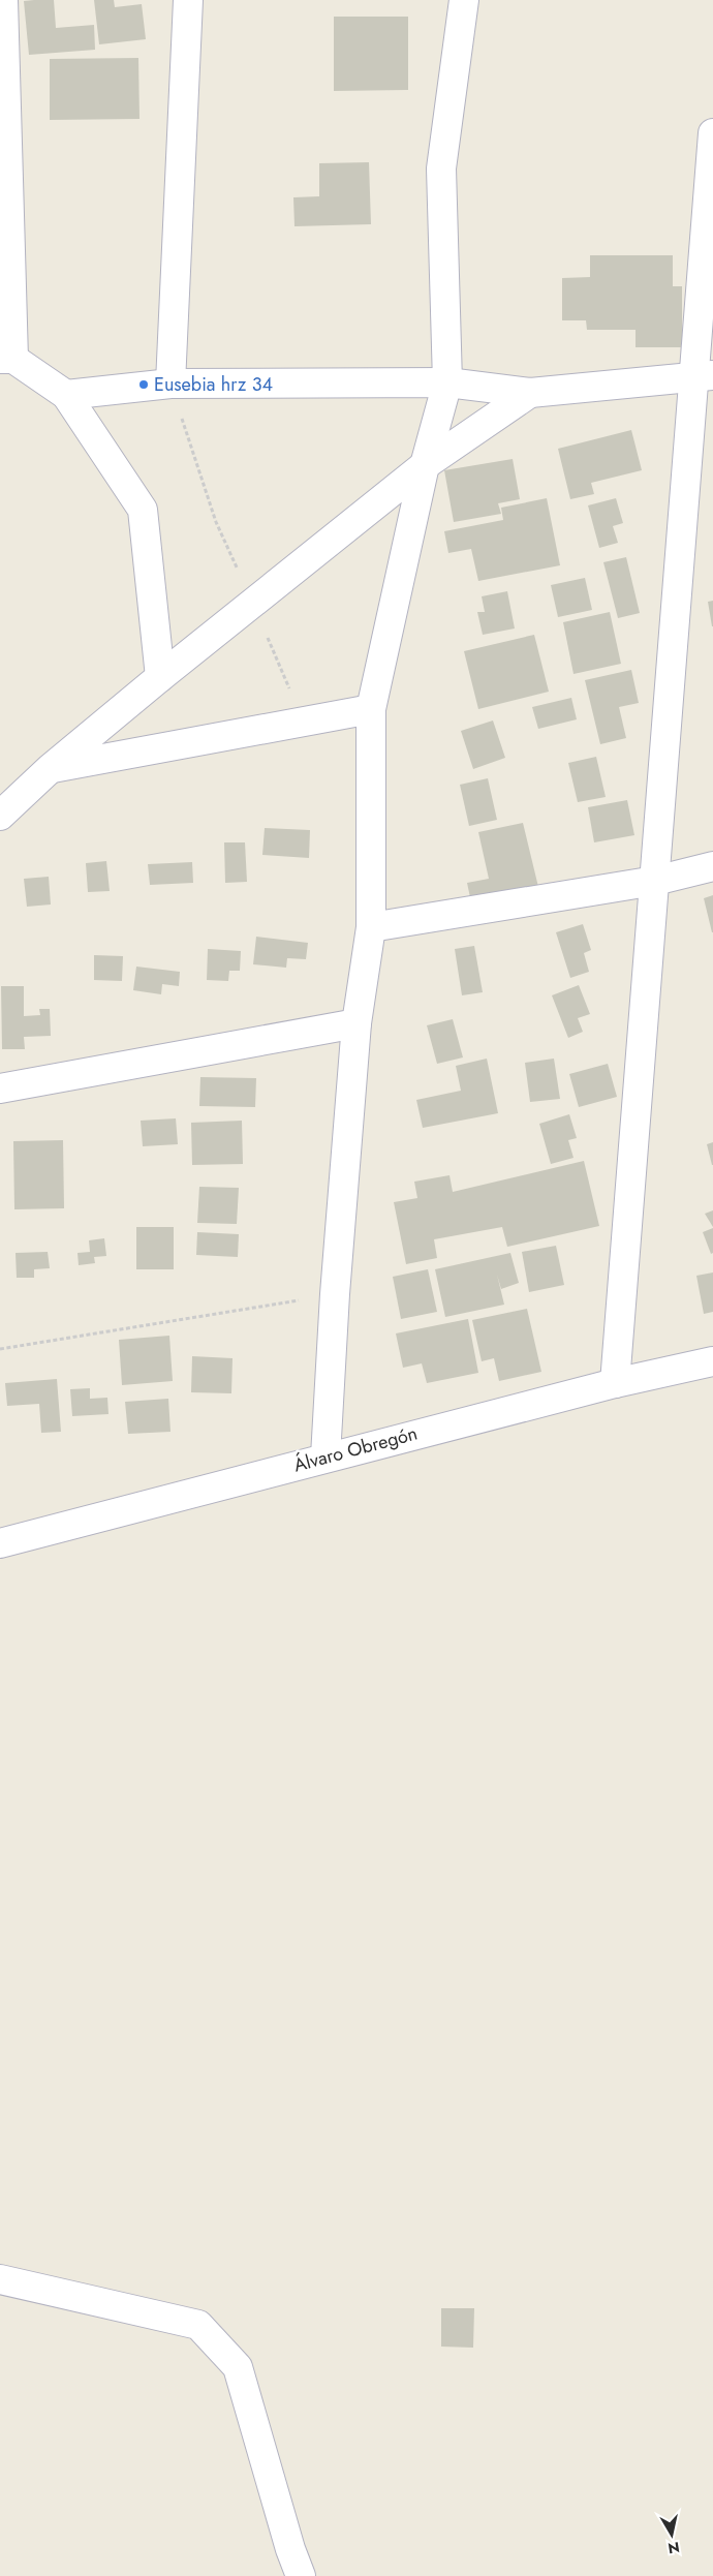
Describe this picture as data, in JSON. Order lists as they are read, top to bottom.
{
  "streets": {
    "street": ["Álvaro Obregón"]
  },
  "places": ["Eusebia hrz 34"],
  "north": "bottom"
}
